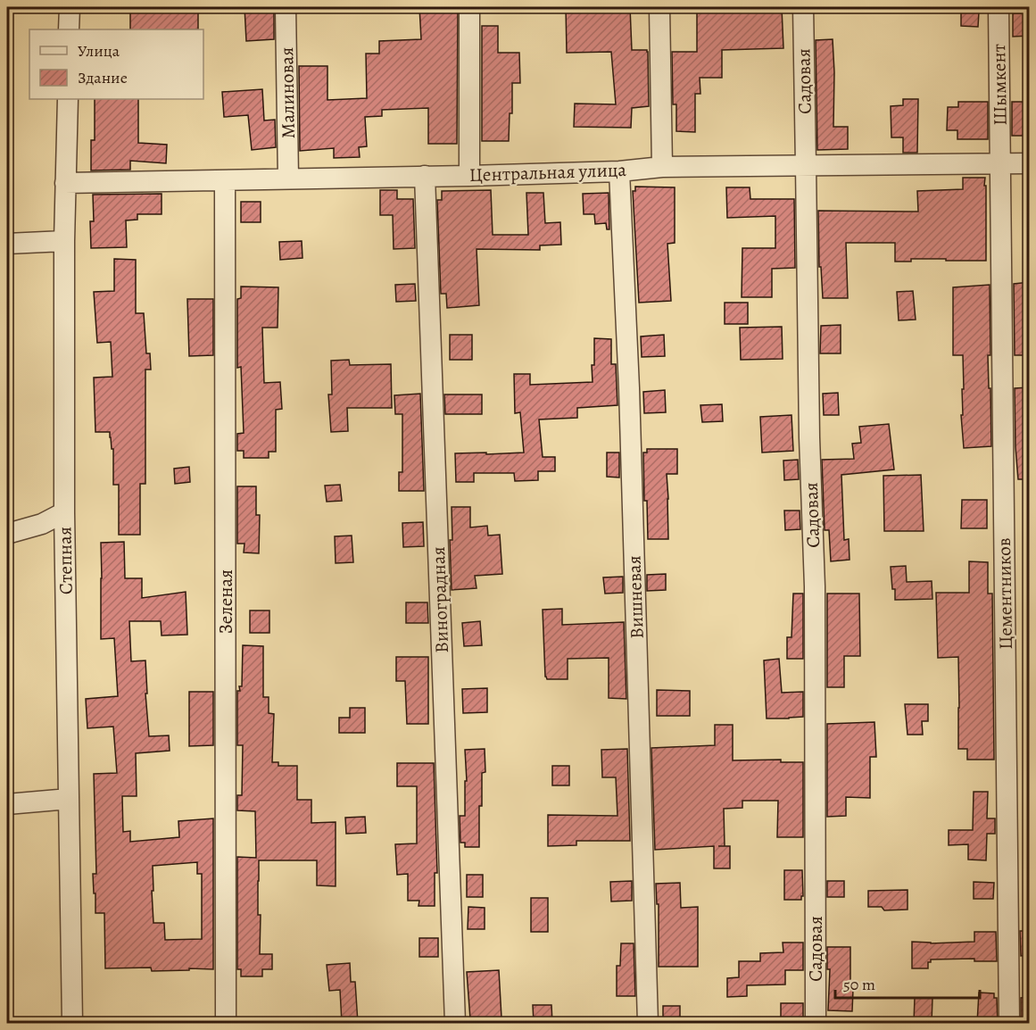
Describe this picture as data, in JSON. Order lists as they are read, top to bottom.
{
  "streets": {
    "street": [
      "Садовая",
      "Шымкент",
      "Малиновая",
      "Центральная улица",
      "Степная",
      "Цементников",
      "Вишневая",
      "Виноградная",
      "Зеленая"
    ]
  },
  "crossings": [
    ["Садовая", "Центральная улица"],
    ["Шымкент", "Центральная улица"],
    ["Шымкент", "Цементников"],
    ["Малиновая", "Центральная улица"],
    ["Центральная улица", "Степная"],
    ["Центральная улица", "Цементников"],
    ["Центральная улица", "Вишневая"],
    ["Центральная улица", "Виноградная"],
    ["Центральная улица", "Зеленая"]
  ],
  "legend": ["Улица", "Здание"],
  "scale_bar": "50 m"
}
